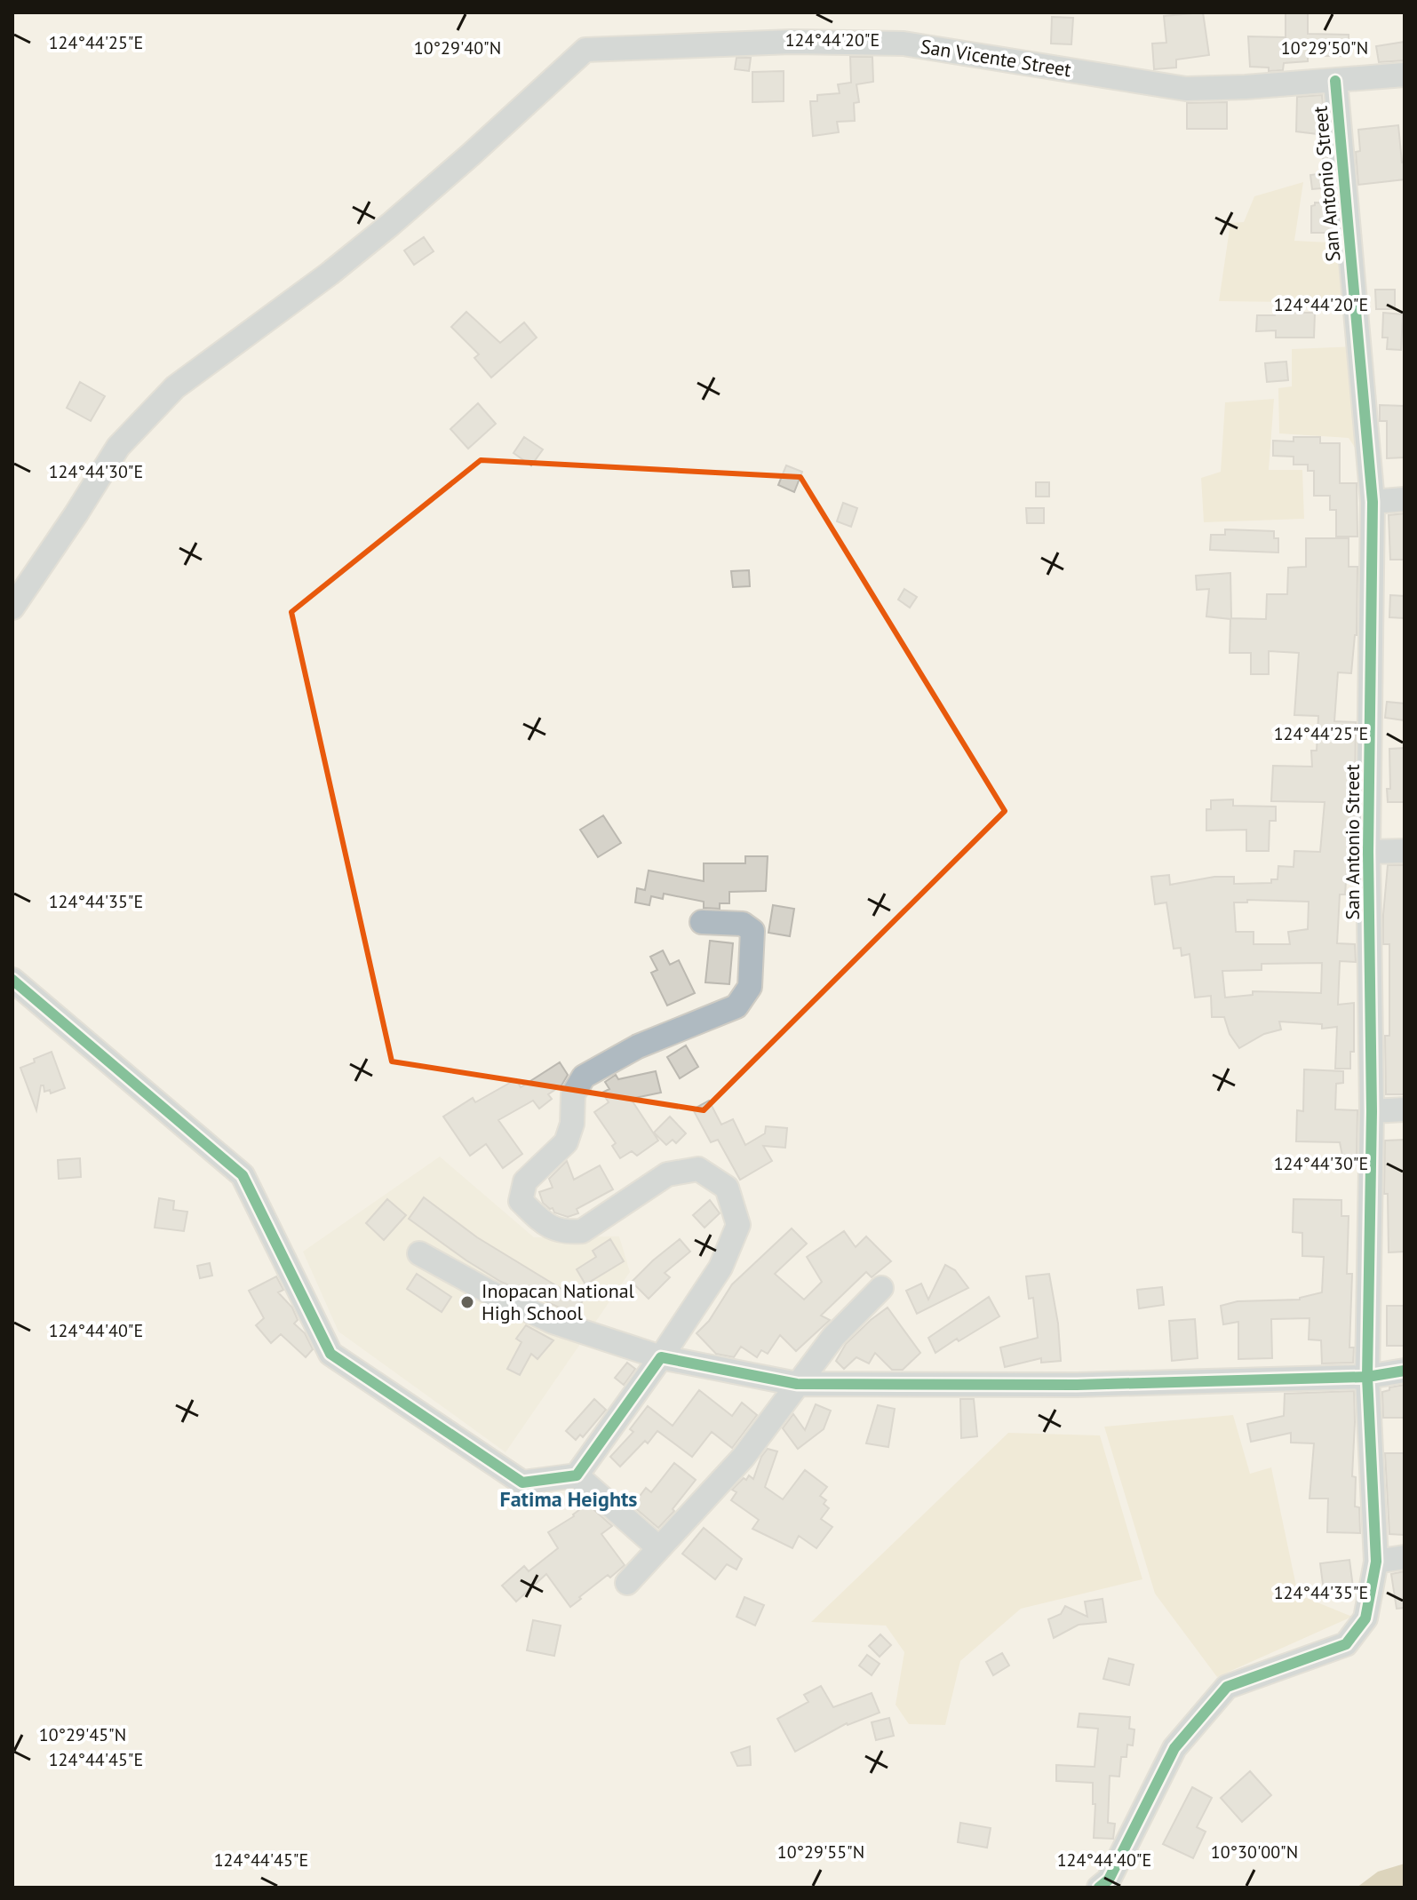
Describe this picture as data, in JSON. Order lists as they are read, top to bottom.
{
  "streets": {
    "street": ["San Vicente Street", "San Antonio Street"]
  },
  "crossings": [
    ["San Vicente Street", "San Antonio Street"]
  ],
  "districts": ["Fatima Heights"],
  "places": ["Inopacan National High School"],
  "coordinates": [
    "124°44'20\"E",
    "124°44'25\"E",
    "10°29'40\"N",
    "10°29'50\"N",
    "124°44'30\"E",
    "124°44'35\"E",
    "124°44'40\"E",
    "10°29'45\"N",
    "124°44'45\"E",
    "10°29'55\"N",
    "10°30'00\"N"
  ]
}
